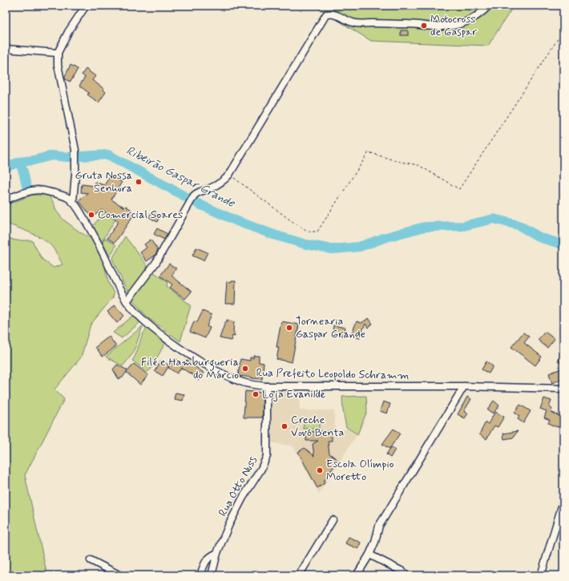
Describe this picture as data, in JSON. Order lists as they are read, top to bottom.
{
  "streets": {
    "street": ["Rua Prefeito Leopoldo Schramm", "Rua Otto Nuss"]
  },
  "crossings": [
    ["Rua Prefeito Leopoldo Schramm", "Rua Otto Nuss"]
  ],
  "water": ["Ribeirão Gaspar Grande"],
  "places": [
    "Motocross de Gaspar",
    "Gruta Nossa Senhora",
    "Comercial Soares",
    "Tornearia Gaspar Grande",
    "Filé e Hamburgueria do Márcio",
    "Loja Evanilde",
    "Creche Vovó Benta",
    "Escola Olímpio Moretto"
  ]
}
